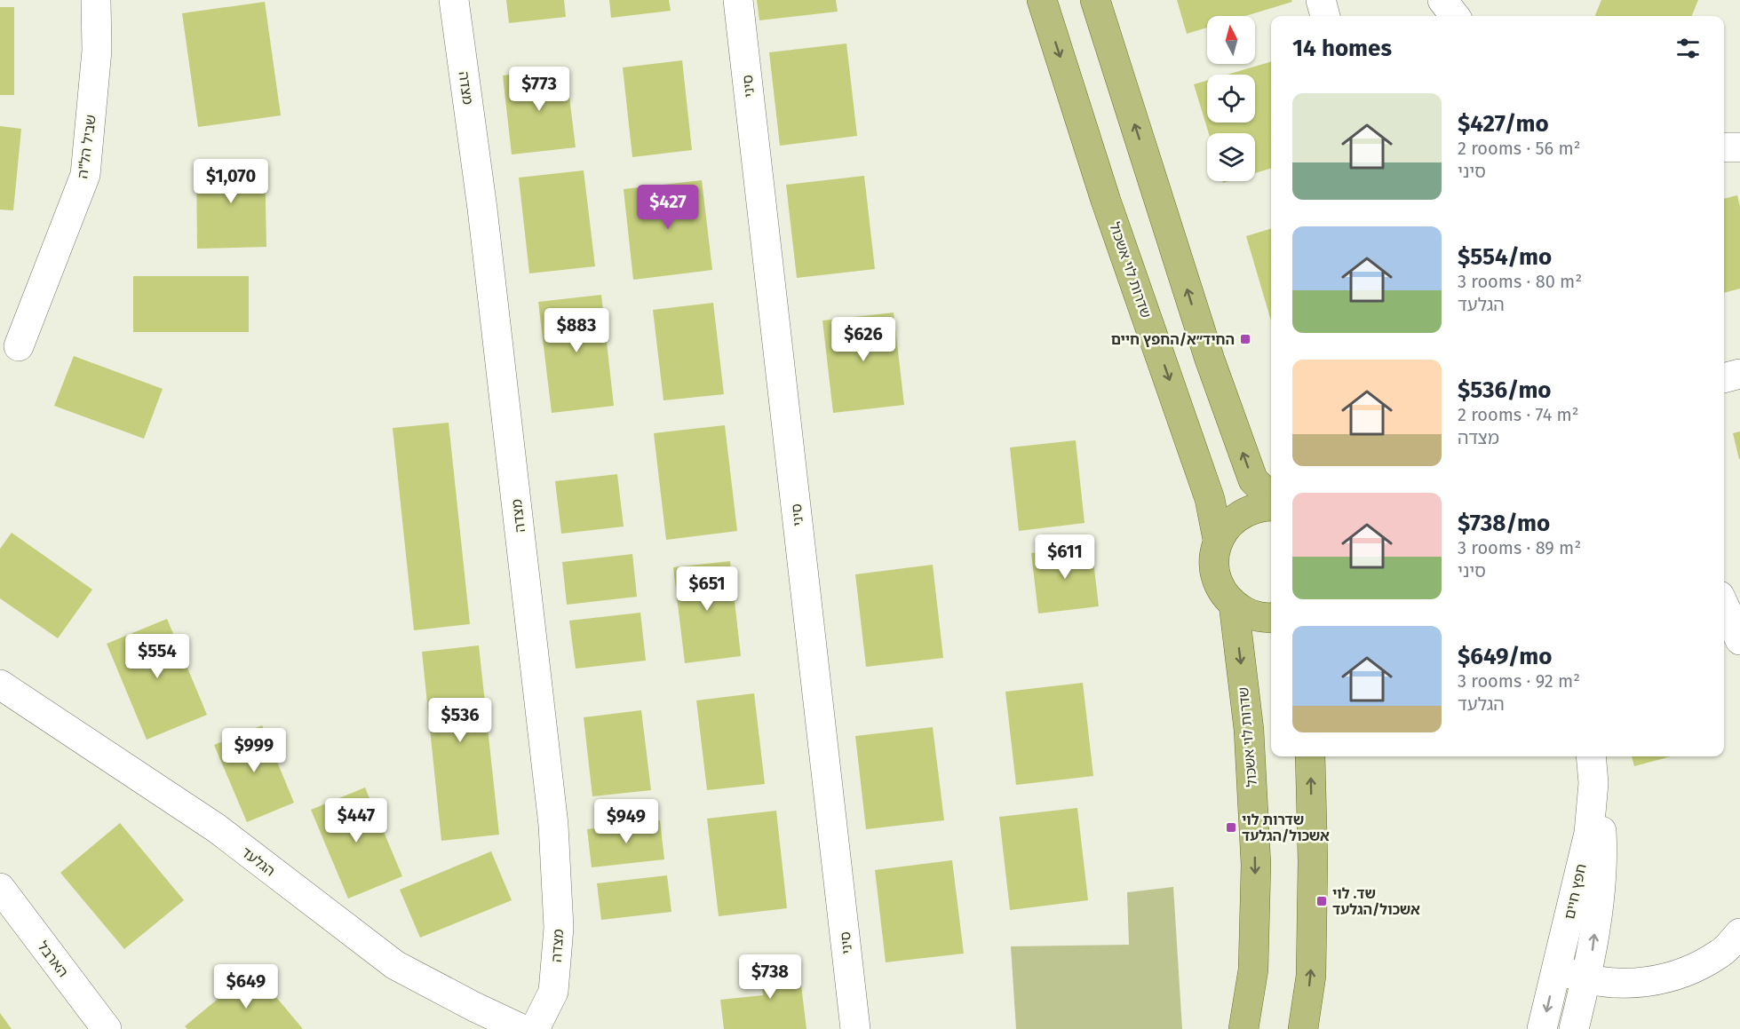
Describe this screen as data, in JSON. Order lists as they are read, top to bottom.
{
  "streets": {
    "main road": ["שדרות לוי אשכול"],
    "street": [
      "סיני",
      "מצדה",
      "שביל הל\"ה",
      "הגלעד",
      "חפץ חיים",
      "הארבל"
    ]
  },
  "places": {
    "transit": ["החיד״א/החפץ חיים", "שדרות לוי אשכול/הגלעד", "שד. לוי אשכול/הגלעד"]
  },
  "north": "top",
  "page": {
    "heading": "14 homes",
    "price": [
      "$773",
      "$1,070",
      "$427",
      "$883",
      "$626",
      "$611",
      "$651",
      "$554",
      "$536",
      "$999",
      "$447",
      "$949",
      "$738",
      "$649"
    ],
    "list": [
      {
        "name": "$427/mo",
        "note": "2 rooms · 56 m² · סיני"
      },
      {
        "name": "$554/mo",
        "note": "3 rooms · 80 m² · הגלעד"
      },
      {
        "name": "$536/mo",
        "note": "2 rooms · 74 m² · מצדה"
      },
      {
        "name": "$738/mo",
        "note": "3 rooms · 89 m² · סיני"
      },
      {
        "name": "$649/mo",
        "note": "3 rooms · 92 m² · הגלעד"
      }
    ]
  }
}
